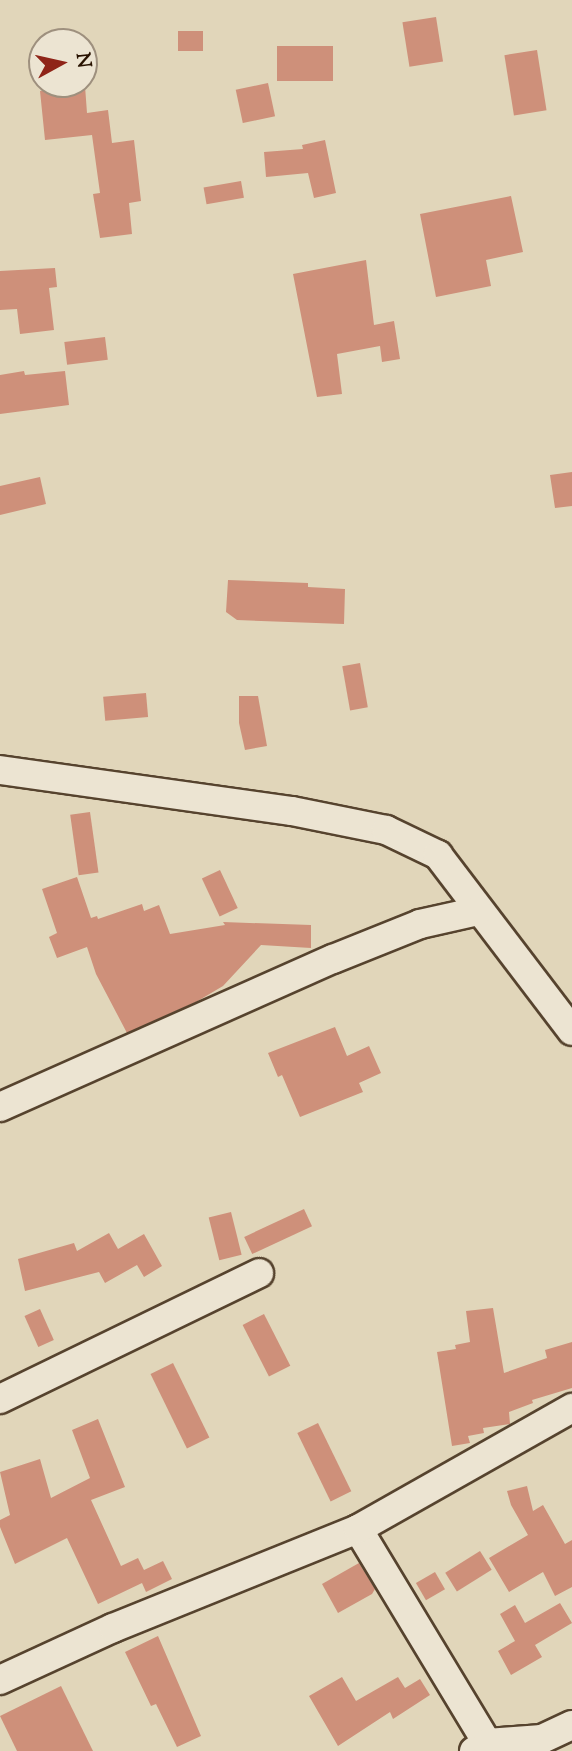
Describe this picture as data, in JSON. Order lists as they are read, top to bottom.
{
  "north": "right"
}
